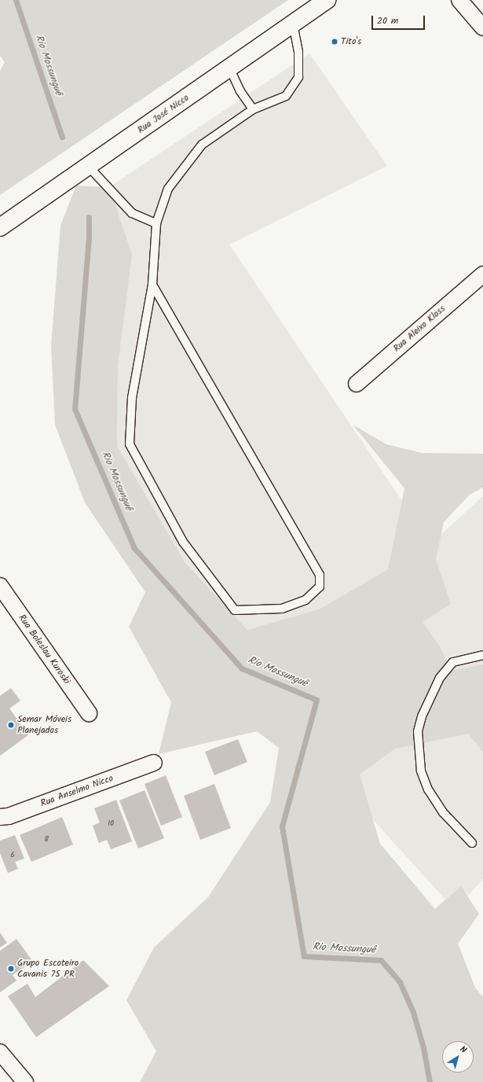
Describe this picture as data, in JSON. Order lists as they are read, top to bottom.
{
  "streets": {
    "street": [
      "Rua José Nicco",
      "Rua Aleixo Kloss",
      "Rua Boleslau Kuroski",
      "Rua Anselmo Nicco"
    ]
  },
  "water": ["Rio Mossunguê"],
  "places": ["Tito's", "Semar Móveis Planejados", "Grupo Escoteiro Cavanis 75 PR"],
  "house_numbers": ["10", "8", "6"],
  "scale_bar": "20 m",
  "north": "top right"
}
